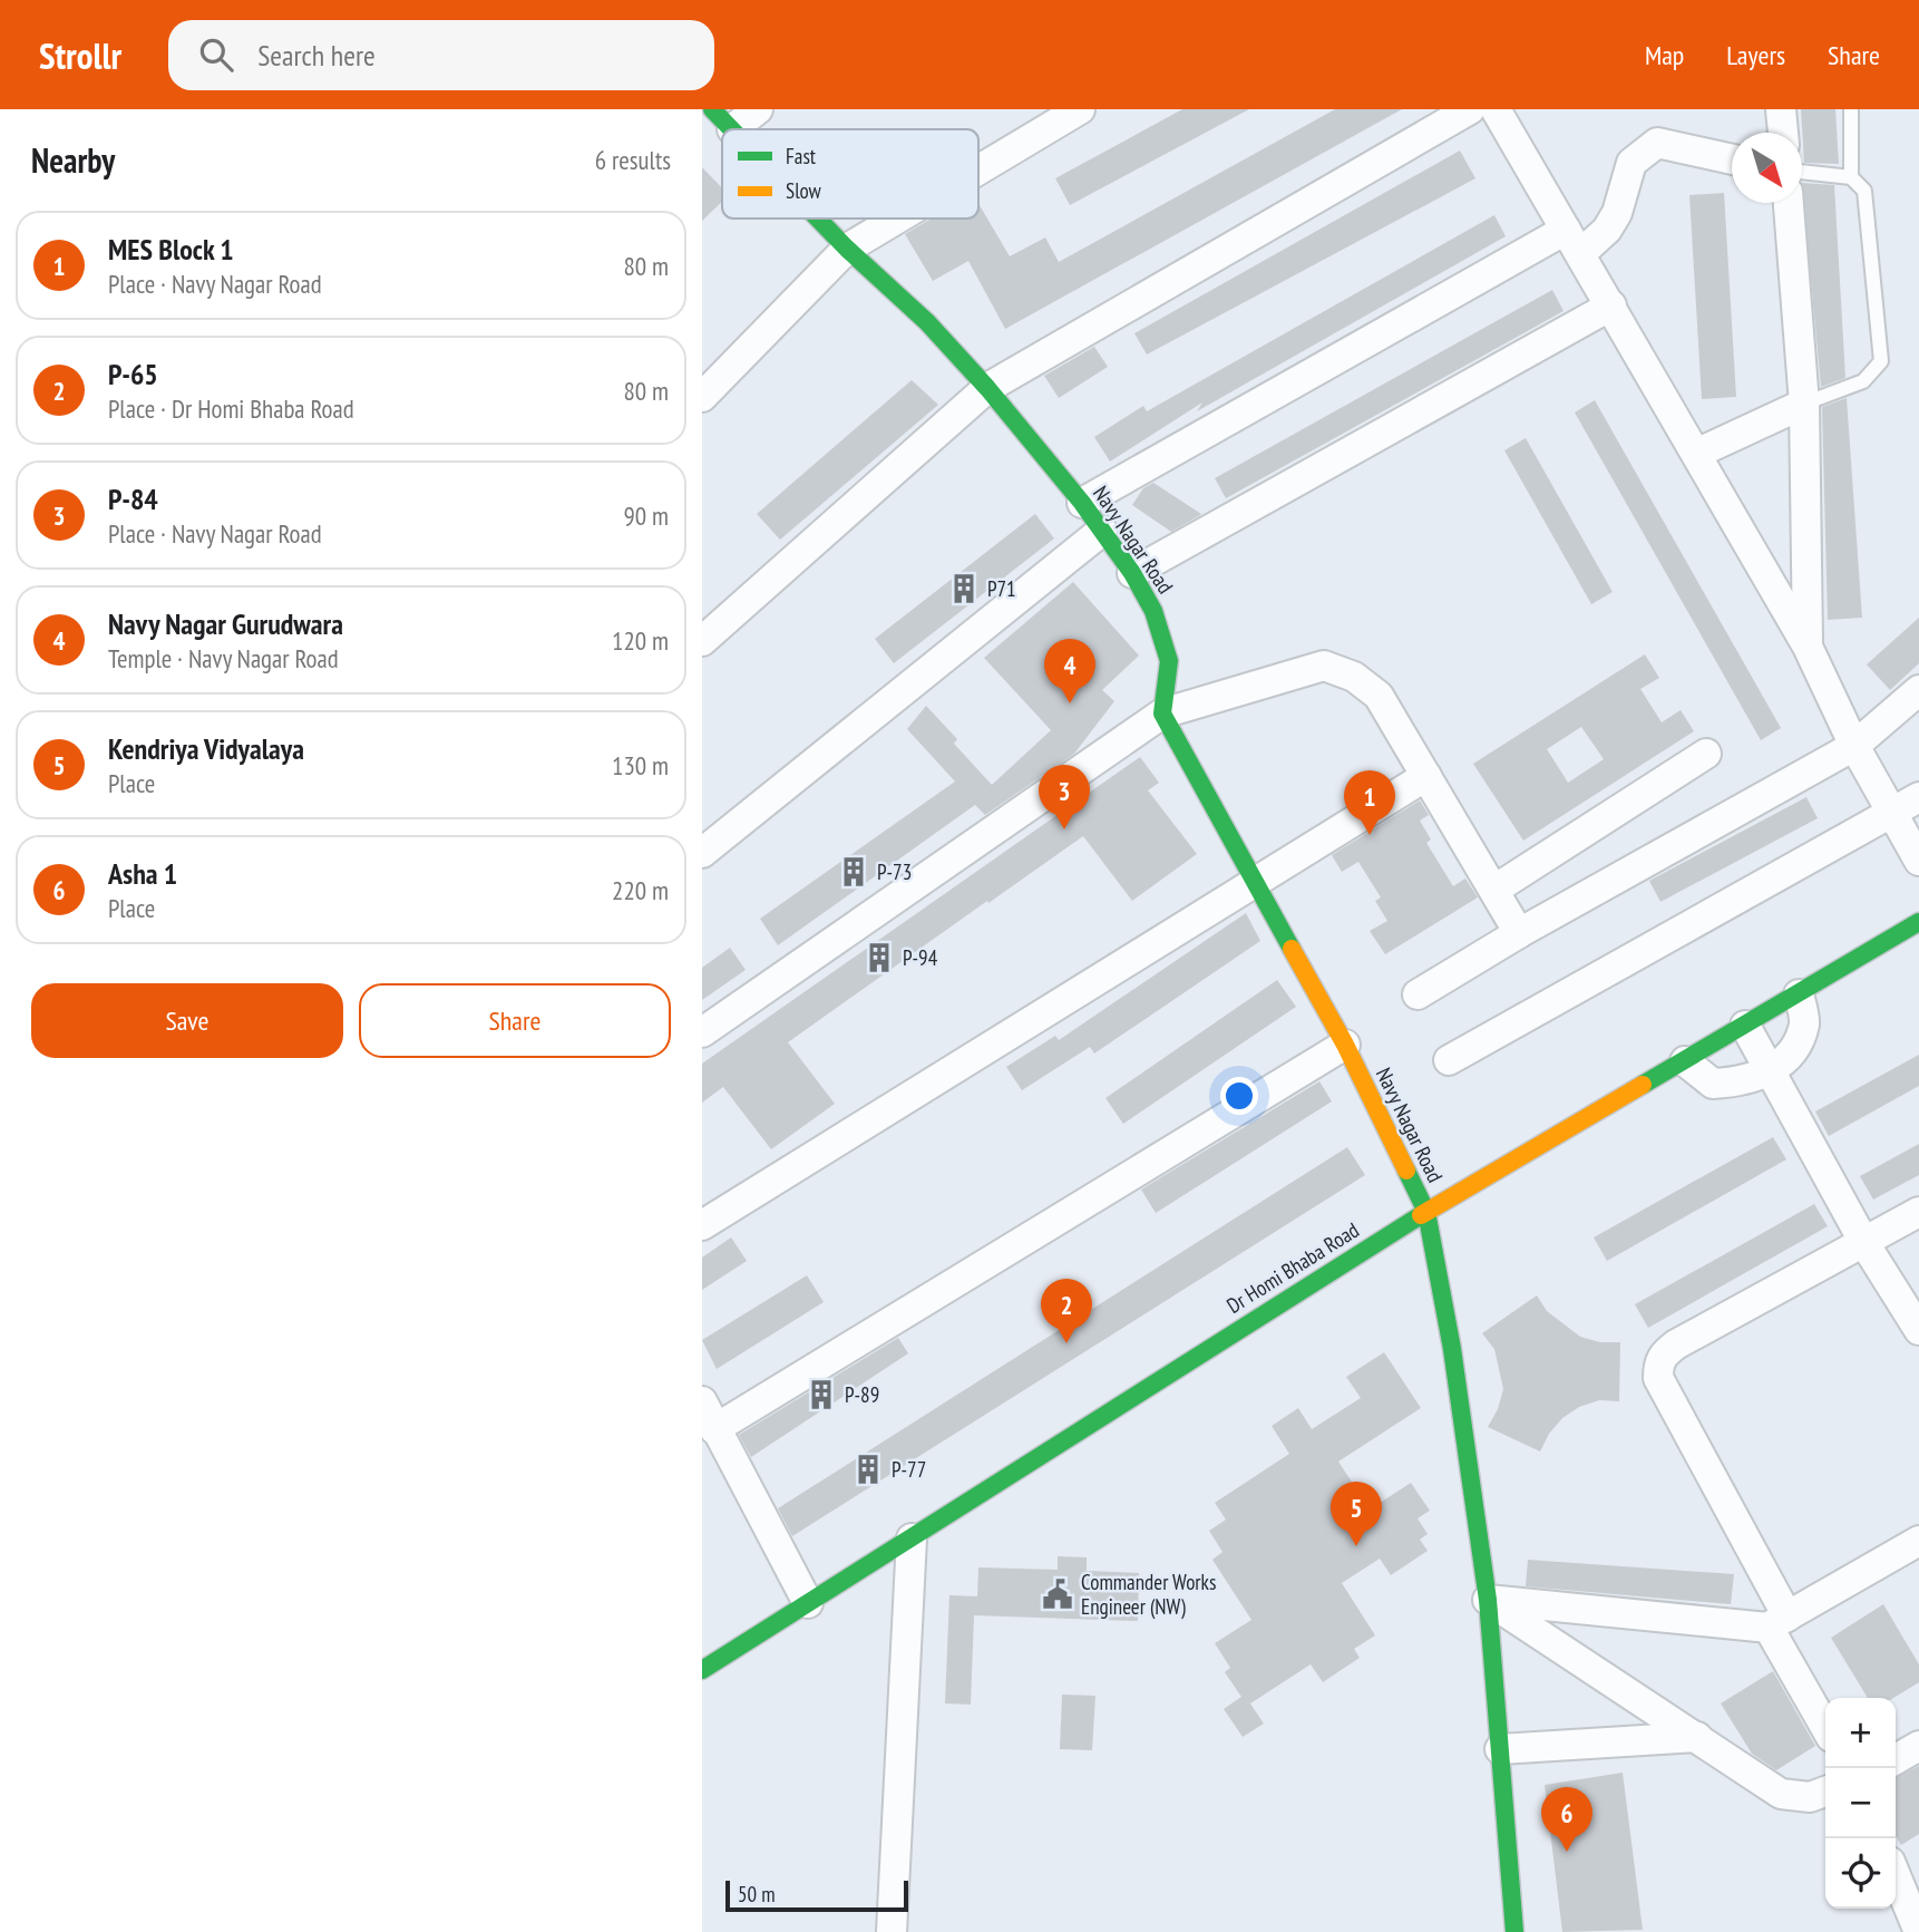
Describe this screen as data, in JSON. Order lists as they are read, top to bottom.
{
  "streets": {
    "street": ["Navy Nagar Road", "Dr Homi Bhaba Road"]
  },
  "crossings": [
    ["Navy Nagar Road", "Dr Homi Bhaba Road"]
  ],
  "places": {
    "building": [
      "P71",
      "P-73",
      "P-94",
      "P-89",
      "P-77"
    ],
    "public building": ["Commander Works Engineer (NW)"]
  },
  "legend": ["Fast", "Slow"],
  "scale_bar": "50 m",
  "north": "bottom right",
  "page": {
    "header": "Strollr",
    "search": "Search here",
    "nav": ["Map", "Layers", "Share"],
    "heading": ["Nearby", "6 results"],
    "list": [
      {
        "mark": "1",
        "name": "MES Block 1",
        "note": "Place · Navy Nagar Road",
        "value": "80 m"
      },
      {
        "mark": "2",
        "name": "P-65",
        "note": "Place · Dr Homi Bhaba Road",
        "value": "80 m"
      },
      {
        "mark": "3",
        "name": "P-84",
        "note": "Place · Navy Nagar Road",
        "value": "90 m"
      },
      {
        "mark": "4",
        "name": "Navy Nagar Gurudwara",
        "note": "Temple · Navy Nagar Road",
        "value": "120 m"
      },
      {
        "mark": "5",
        "name": "Kendriya Vidyalaya",
        "note": "Place",
        "value": "130 m"
      },
      {
        "mark": "6",
        "name": "Asha 1",
        "note": "Place",
        "value": "220 m"
      }
    ],
    "pins": [
      "4",
      "3",
      "1",
      "2",
      "5",
      "6"
    ],
    "buttons": ["Save", "Share"],
    "map_buttons": ["+", "−"],
    "scale": "50 m"
  }
}
